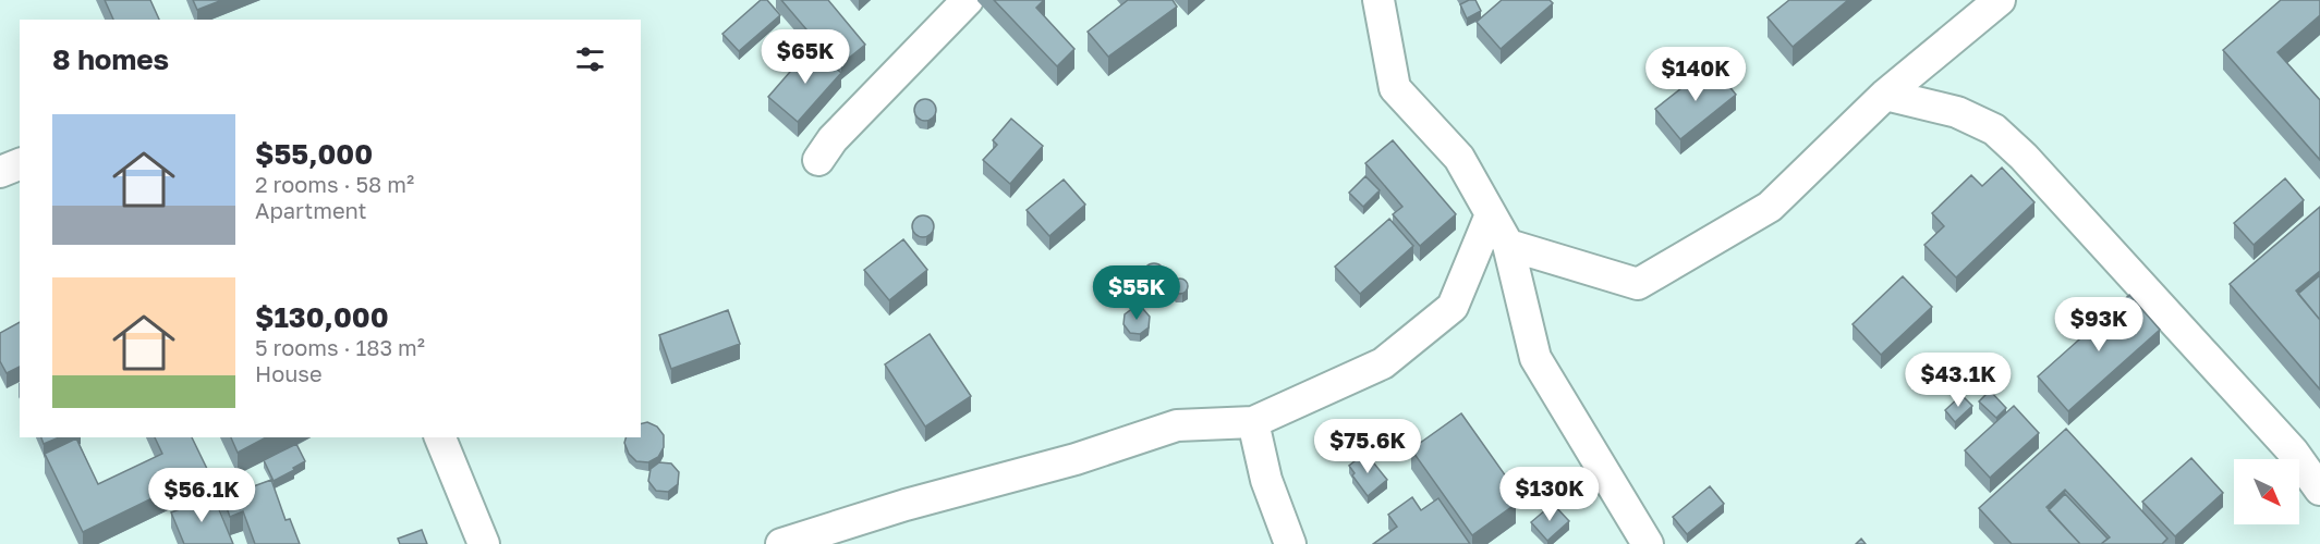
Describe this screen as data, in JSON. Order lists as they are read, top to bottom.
{
  "north": "bottom right",
  "page": {
    "heading": "8 homes",
    "price": [
      "$65K",
      "$140K",
      "$55K",
      "$93K",
      "$43.1K",
      "$75.6K",
      "$130K",
      "$56.1K"
    ],
    "list": [
      {
        "name": "$55,000",
        "note": "2 rooms · 58 m² · Apartment"
      },
      {
        "name": "$130,000",
        "note": "5 rooms · 183 m² · House"
      }
    ]
  }
}
